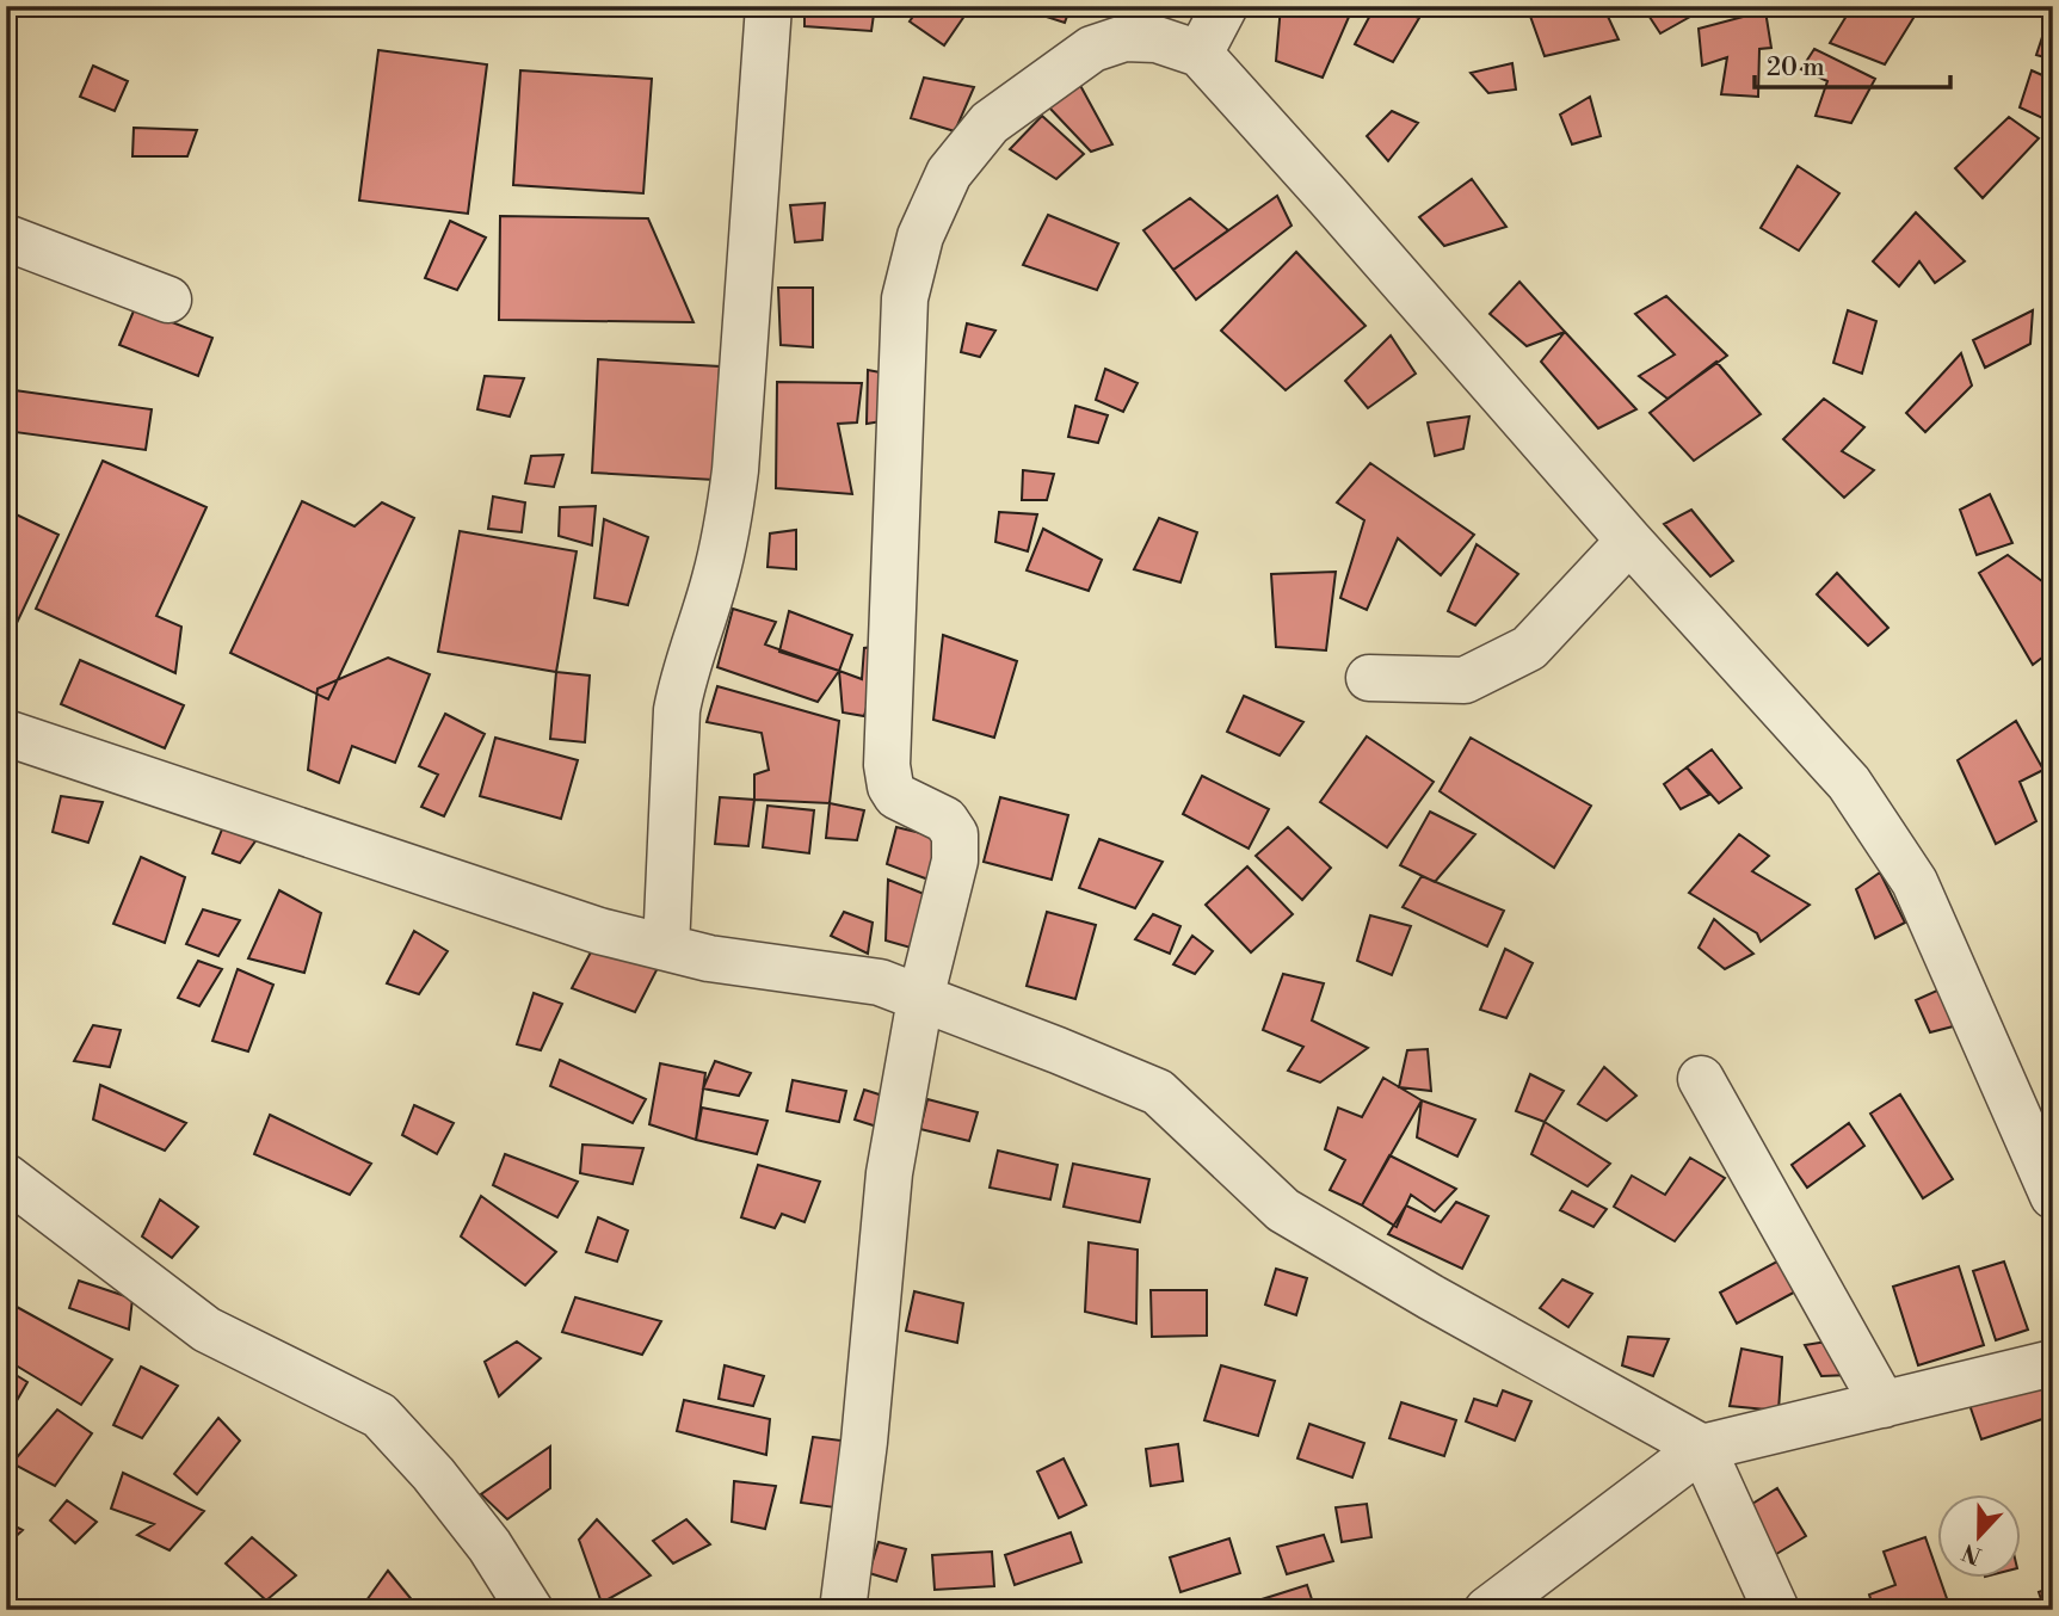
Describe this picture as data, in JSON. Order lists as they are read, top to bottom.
{
  "scale_bar": "20 m",
  "north": "bottom"
}
